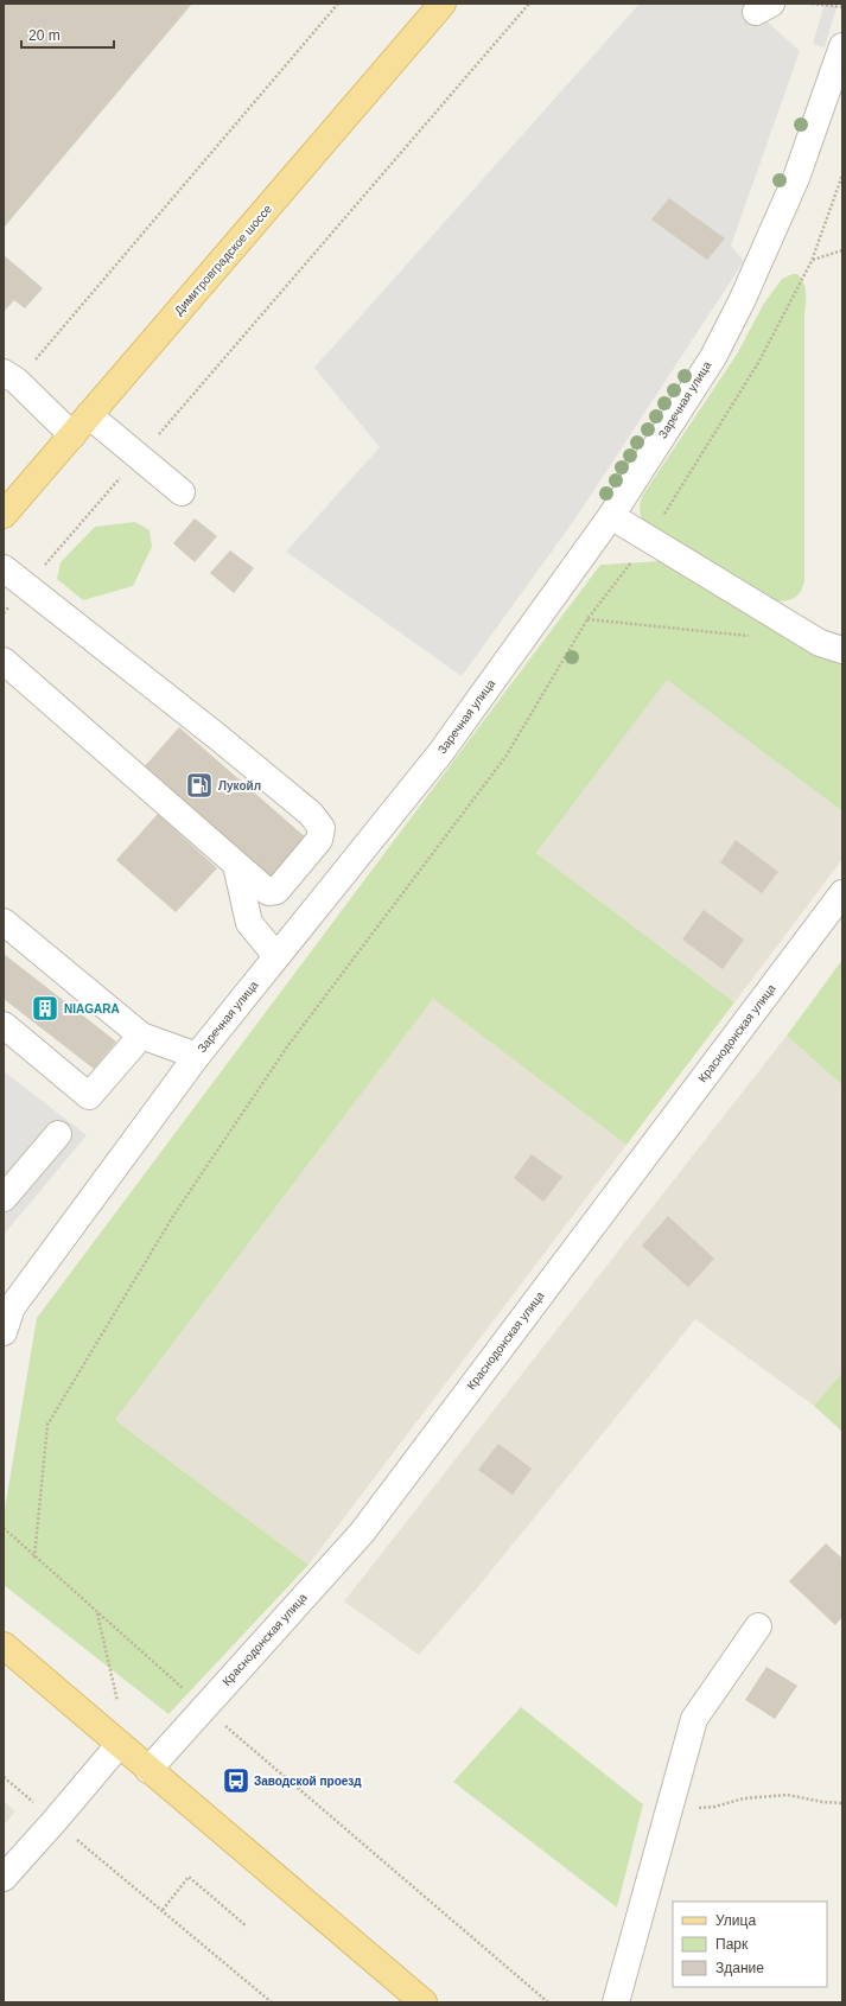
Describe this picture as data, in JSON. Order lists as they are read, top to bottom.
{
  "streets": {
    "main road": ["Димитровградское шоссе"],
    "street": ["Заречная улица", "Краснодонская улица"]
  },
  "places": {
    "fuel station": ["Лукойл"],
    "building": ["NIAGARA"],
    "bus stop": ["Заводской проезд"]
  },
  "legend": ["Улица", "Парк", "Здание"],
  "scale_bar": "20 m"
}
